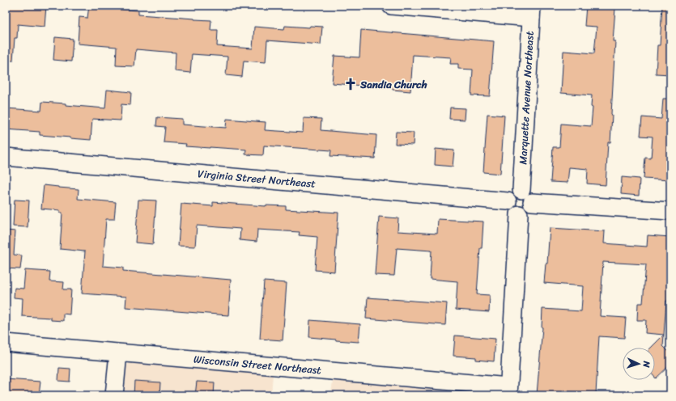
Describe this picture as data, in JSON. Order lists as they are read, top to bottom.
{
  "streets": {
    "street": ["Marquette Avenue Northeast", "Virginia Street Northeast", "Wisconsin Street Northeast"]
  },
  "crossings": [
    ["Marquette Avenue Northeast", "Virginia Street Northeast"]
  ],
  "places": {
    "church": ["Sandia Church"]
  },
  "north": "right"
}
